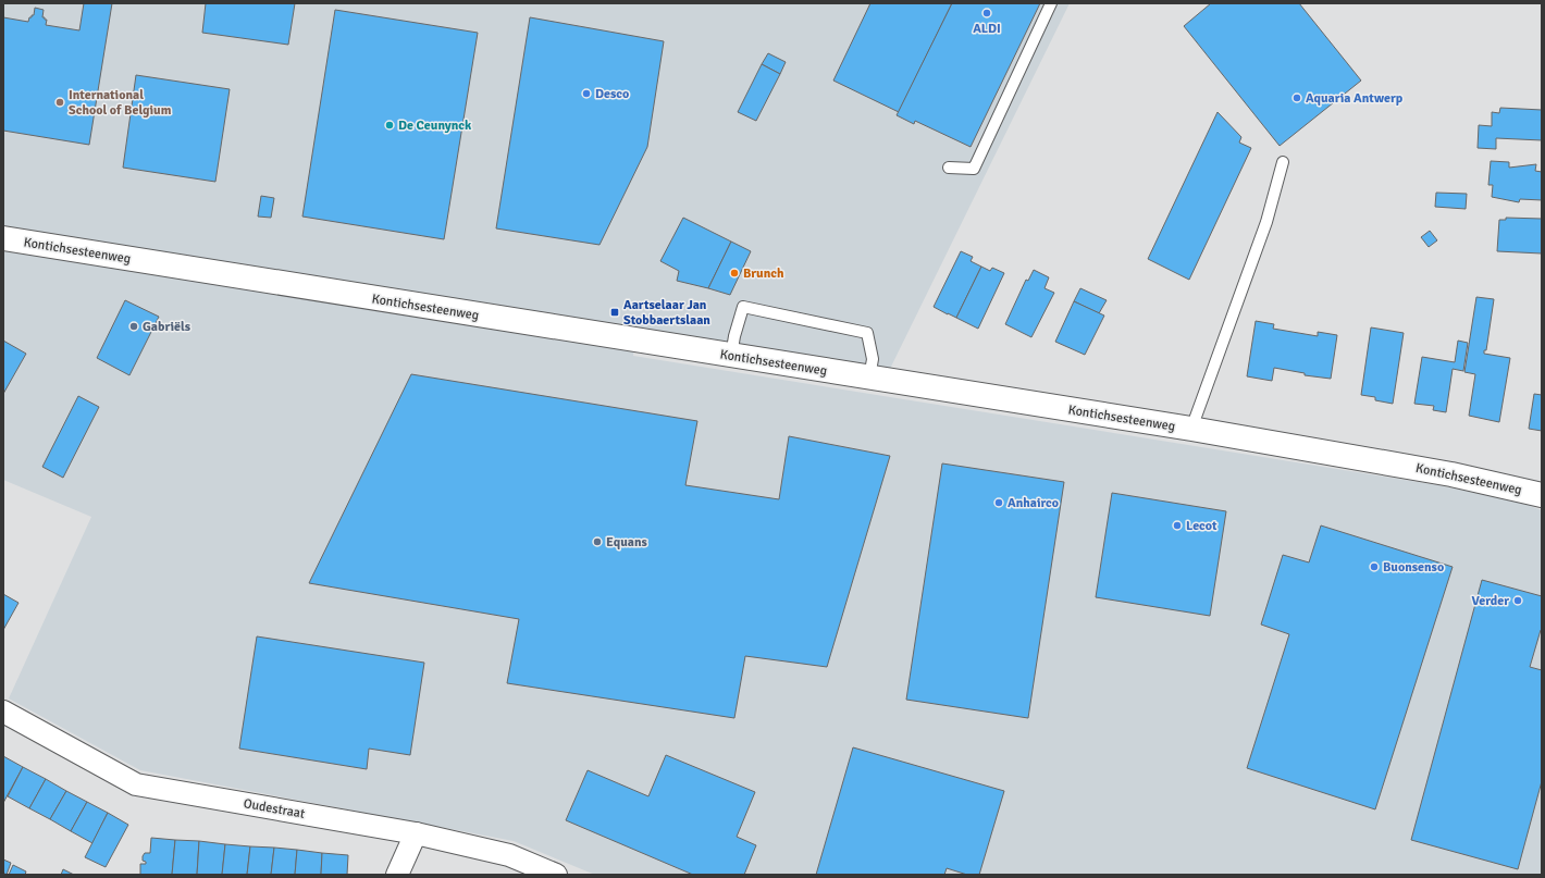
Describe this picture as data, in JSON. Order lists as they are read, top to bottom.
{
  "streets": {
    "street": ["Kontichsesteenweg", "Oudestraat"]
  },
  "places": {
    "other": [
      "ALDI",
      "Desco",
      "Aquaria Antwerp",
      "International School of Belgium",
      "De Ceunynck",
      "Brunch",
      "Gabriëls",
      "Anhairco",
      "Lecot",
      "Equans",
      "Buonsenso",
      "Verder"
    ],
    "transit": ["Aartselaar Jan Stobbaertslaan"]
  }
}
